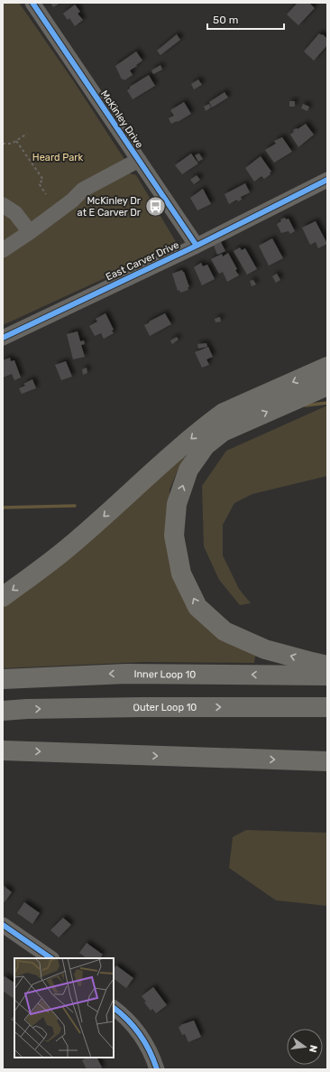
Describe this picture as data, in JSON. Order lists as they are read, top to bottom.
{
  "streets": {
    "highway": ["Inner Loop 10", "Outer Loop 10"],
    "street": ["McKinley Drive", "East Carver Drive"]
  },
  "crossings": [
    ["McKinley Drive", "East Carver Drive"]
  ],
  "parks": ["Heard Park"],
  "places": {
    "bus stop": ["McKinley Dr at E Carver Dr"]
  },
  "scale_bar": "50 m",
  "north": "right"
}
